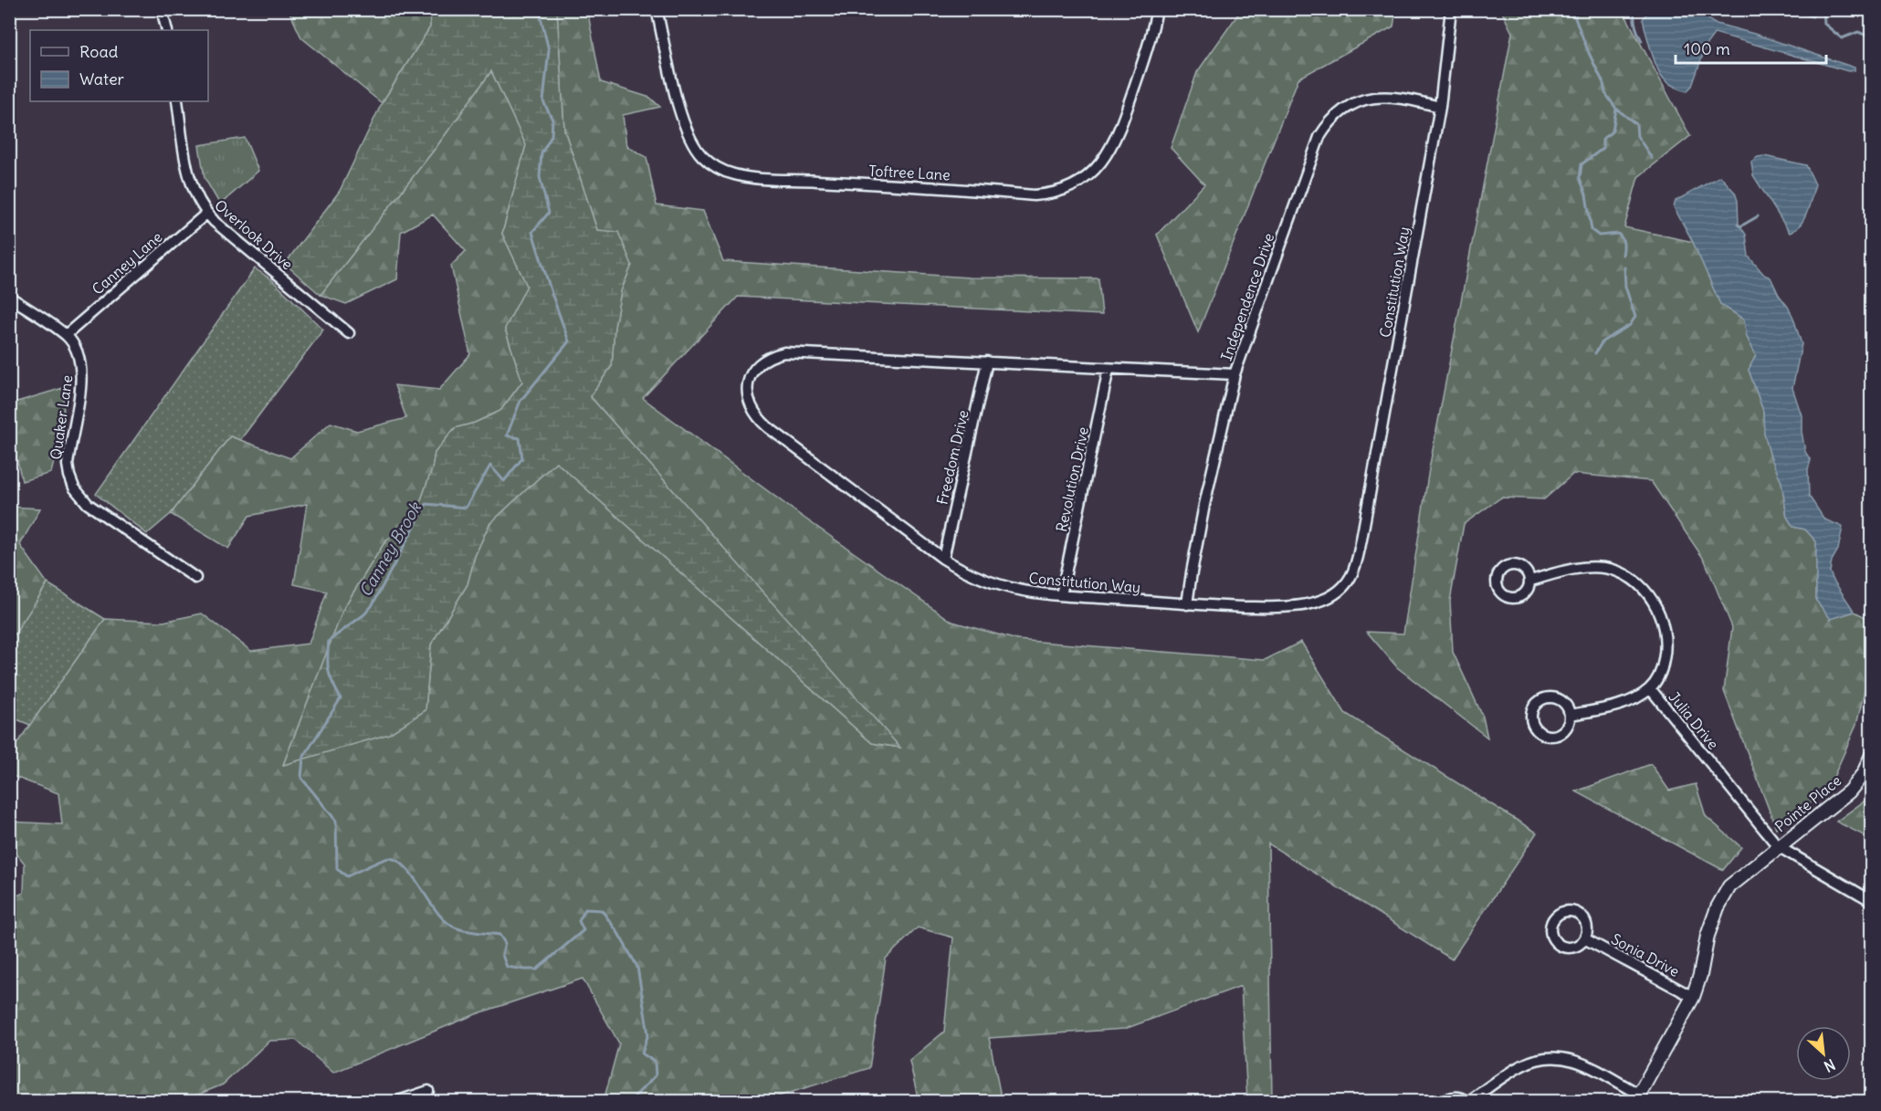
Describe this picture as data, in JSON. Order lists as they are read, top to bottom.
{
  "streets": {
    "street": [
      "Toftree Lane",
      "Overlook Drive",
      "Canney Lane",
      "Constitution Way",
      "Independence Drive",
      "Quaker Lane",
      "Freedom Drive",
      "Revolution Drive",
      "Julia Drive",
      "Pointe Place",
      "Sonia Drive"
    ]
  },
  "crossings": [
    ["Overlook Drive", "Canney Lane"],
    ["Canney Lane", "Quaker Lane"],
    ["Constitution Way", "Independence Drive"],
    ["Constitution Way", "Freedom Drive"],
    ["Constitution Way", "Revolution Drive"],
    ["Julia Drive", "Pointe Place"],
    ["Pointe Place", "Sonia Drive"]
  ],
  "water": ["Canney Brook"],
  "legend": ["Road", "Water"],
  "scale_bar": "100 m",
  "north": "bottom right"
}
